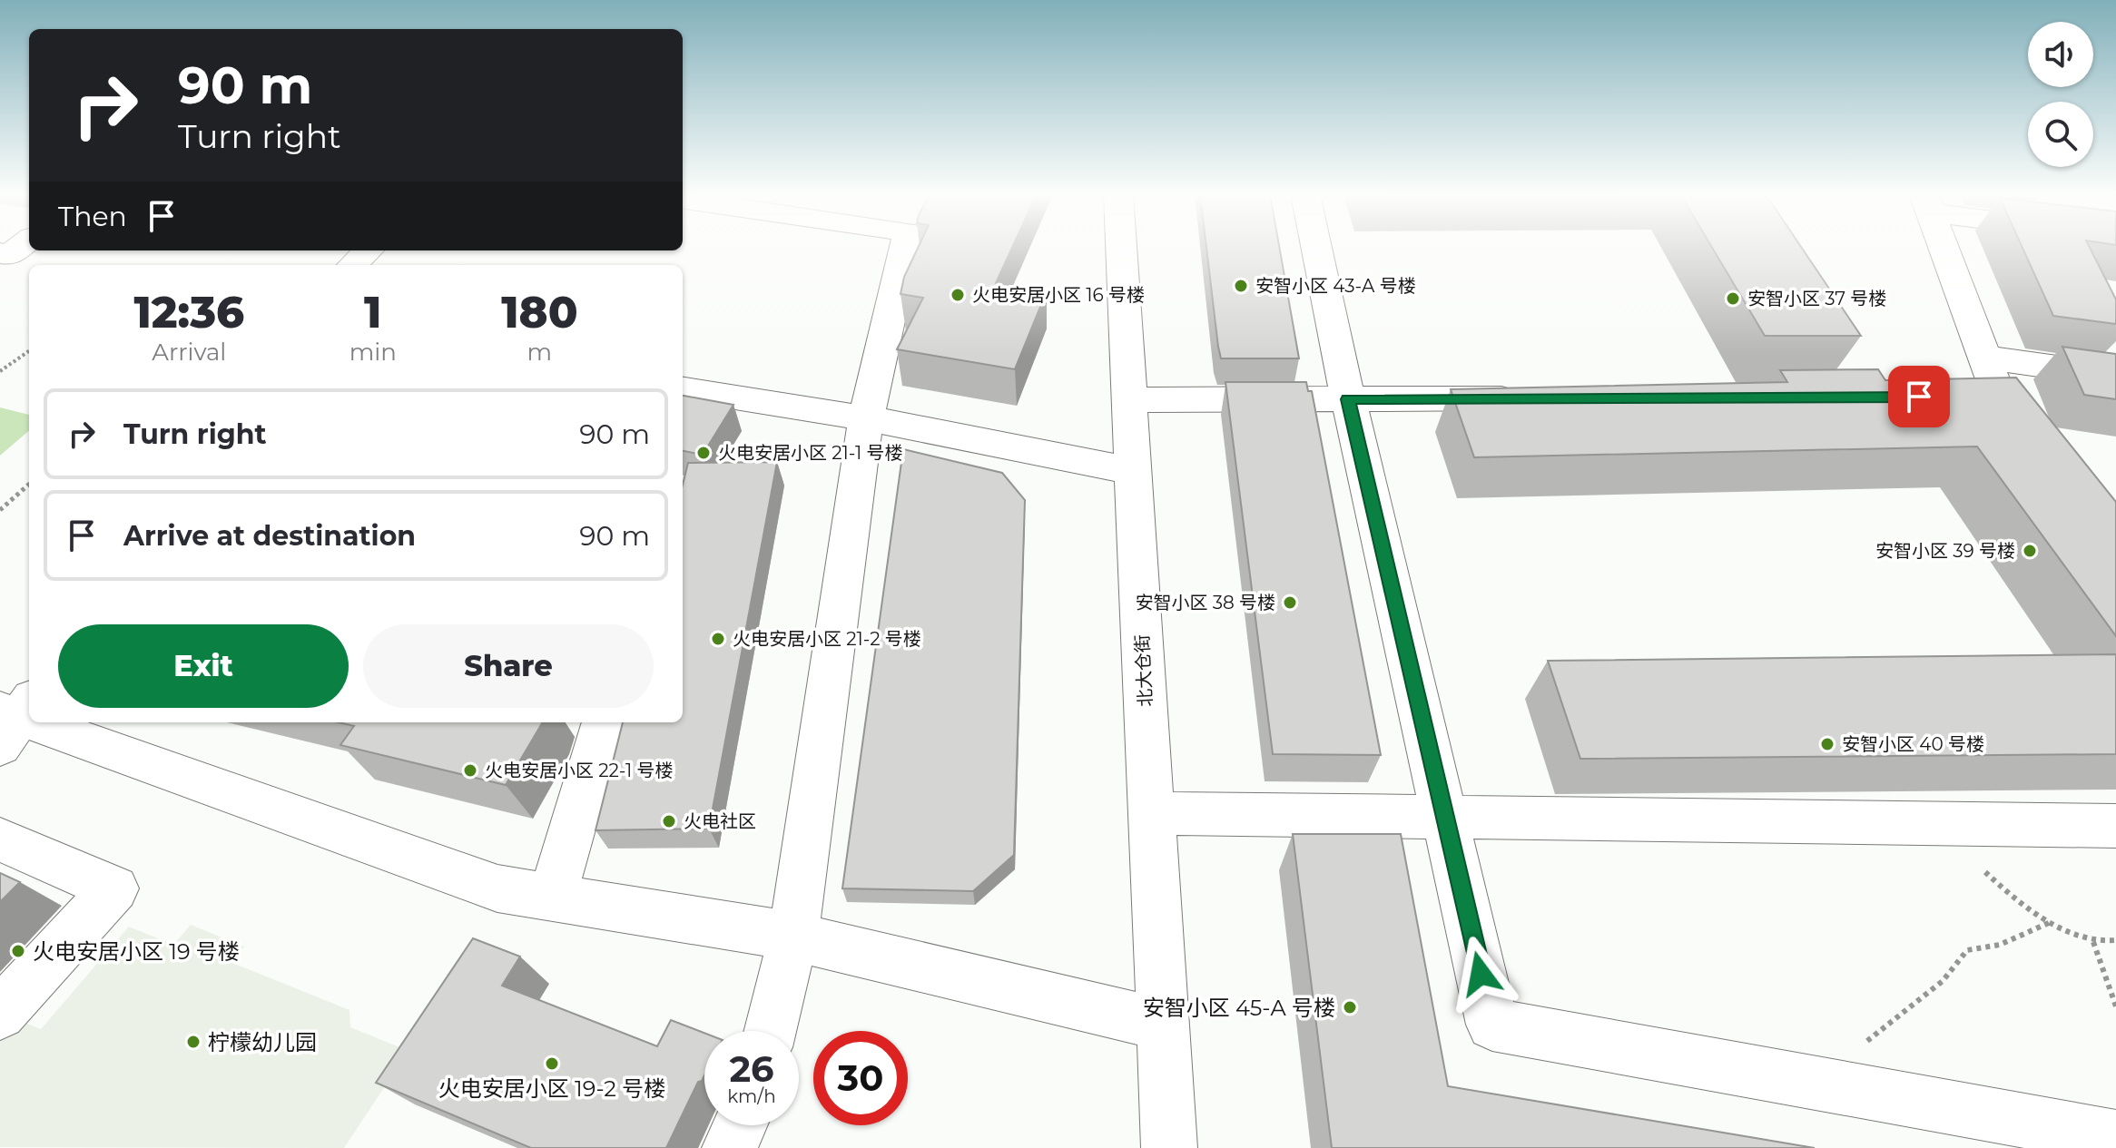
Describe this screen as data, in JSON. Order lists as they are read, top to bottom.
{
  "streets": {
    "street": ["北大仓街"]
  },
  "places": [
    "安智小区 43-A 号楼",
    "火电安居小区 16 号楼",
    "安智小区 37 号楼",
    "火电安居小区 21-1 号楼",
    "安智小区 39 号楼",
    "安智小区 38 号楼",
    "火电安居小区 21-2 号楼",
    "安智小区 40 号楼",
    "火电安居小区 22-1 号楼",
    "火电社区",
    "火电安居小区 19 号楼",
    "安智小区 45-A 号楼",
    "柠檬幼儿园",
    "火电安居小区 19-2 号楼"
  ],
  "page": {
    "turn": ["90 m", "Turn right"],
    "then": "Then",
    "eta": [
      "12:36",
      "Arrival",
      "1",
      "min",
      "180",
      "m"
    ],
    "list": [
      {
        "name": "Turn right",
        "value": "90 m"
      },
      {
        "name": "Arrive at destination",
        "value": "90 m"
      }
    ],
    "buttons": ["Exit", "Share"],
    "speed": "26 km/h",
    "limit": "30"
  }
}
